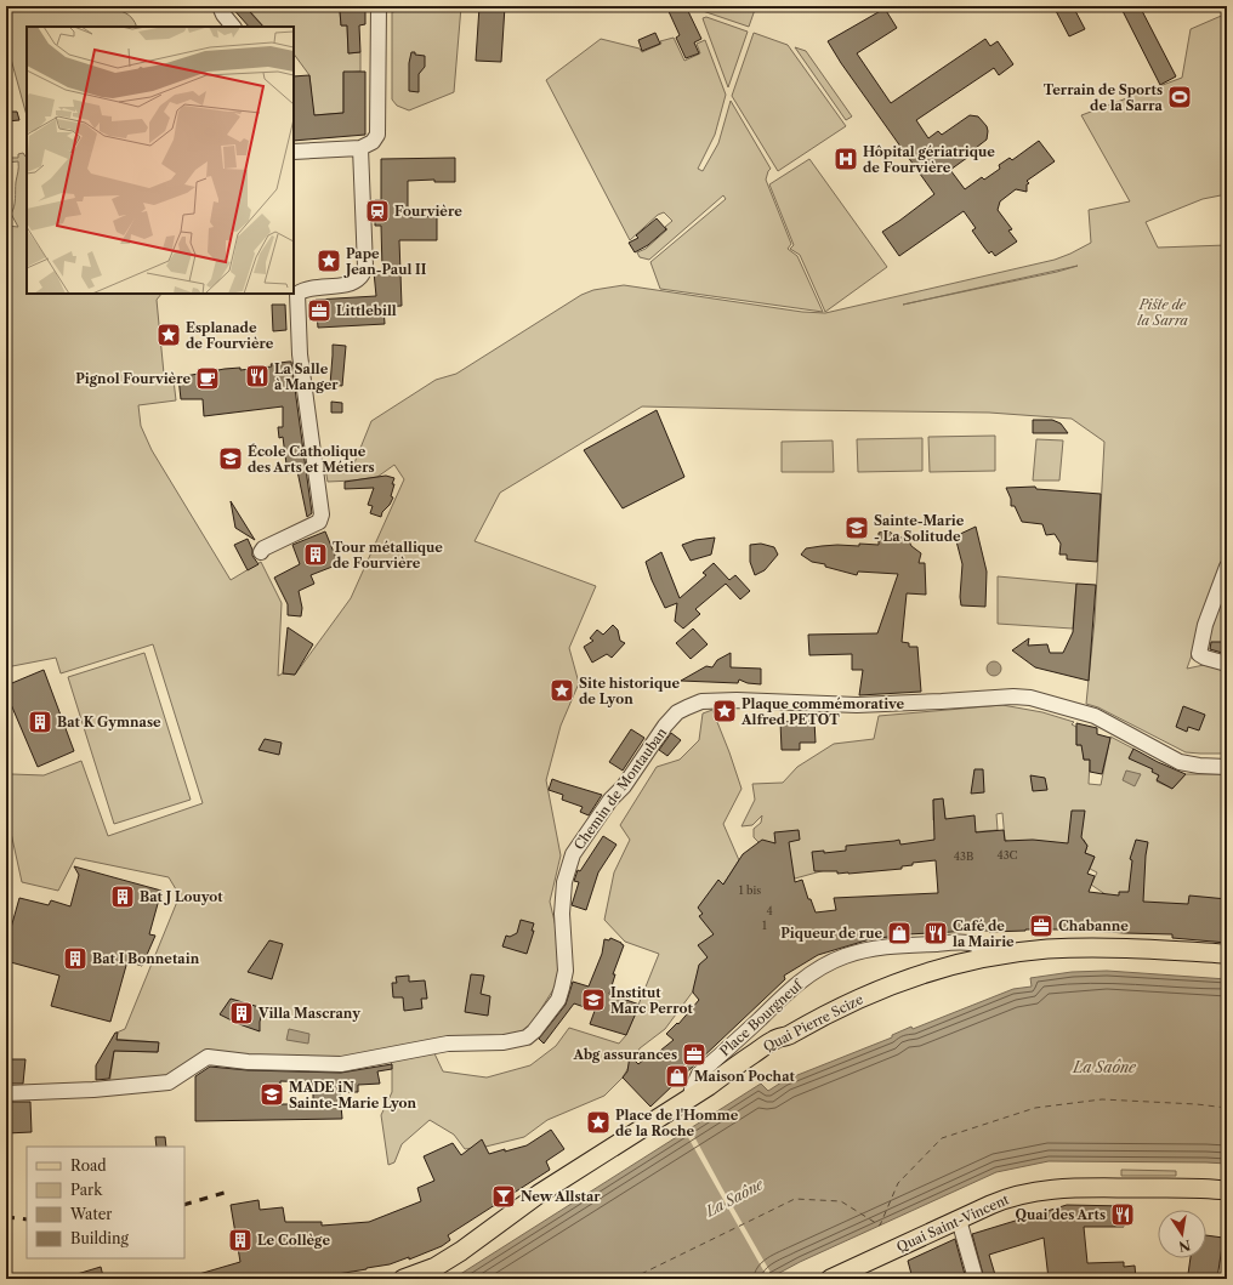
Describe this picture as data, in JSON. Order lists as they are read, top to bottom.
{
  "streets": {
    "main road": ["Quai Pierre Scize", "Quai Saint-Vincent"],
    "street": ["Chemin de Montauban", "Place Bourgneuf"]
  },
  "crossings": [
    ["Place Bourgneuf", "Quai Pierre Scize"]
  ],
  "water": ["La Saône"],
  "parks": ["Piste de la Sarra"],
  "places": {
    "sports": ["Terrain de Sports de la Sarra"],
    "hospital": ["Hôpital gériatrique de Fourvière"],
    "station": ["Fourvière"],
    "place": [
      "Pape Jean-Paul II",
      "Esplanade de Fourvière",
      "Site historique de Lyon",
      "Plaque commémorative Alfred PETOT",
      "Place de l'Homme de la Roche"
    ],
    "office": ["Littlebill", "Chabanne", "Abg assurances"],
    "restaurant": ["La Salle à Manger", "Café de la Mairie", "Quai des Arts"],
    "cafe": ["Pignol Fourvière"],
    "school or university": [
      "École Catholique des Arts et Métiers",
      "Sainte-Marie - La Solitude",
      "Institut Marc Perrot",
      "MADE iN Sainte-Marie Lyon"
    ],
    "building": [
      "Tour métallique de Fourvière",
      "Bat K Gymnase",
      "Bat J Louyot",
      "Bat I Bonnetain",
      "Villa Mascrany",
      "Le Collège"
    ],
    "shop": ["Piqueur de rue", "Maison Pochat"],
    "bar": ["New Allstar"]
  },
  "house_numbers": [
    "43C",
    "43B",
    "1 bis",
    "4",
    "1"
  ],
  "legend": [
    "Road",
    "Park",
    "Water",
    "Building"
  ],
  "north": "bottom"
}
